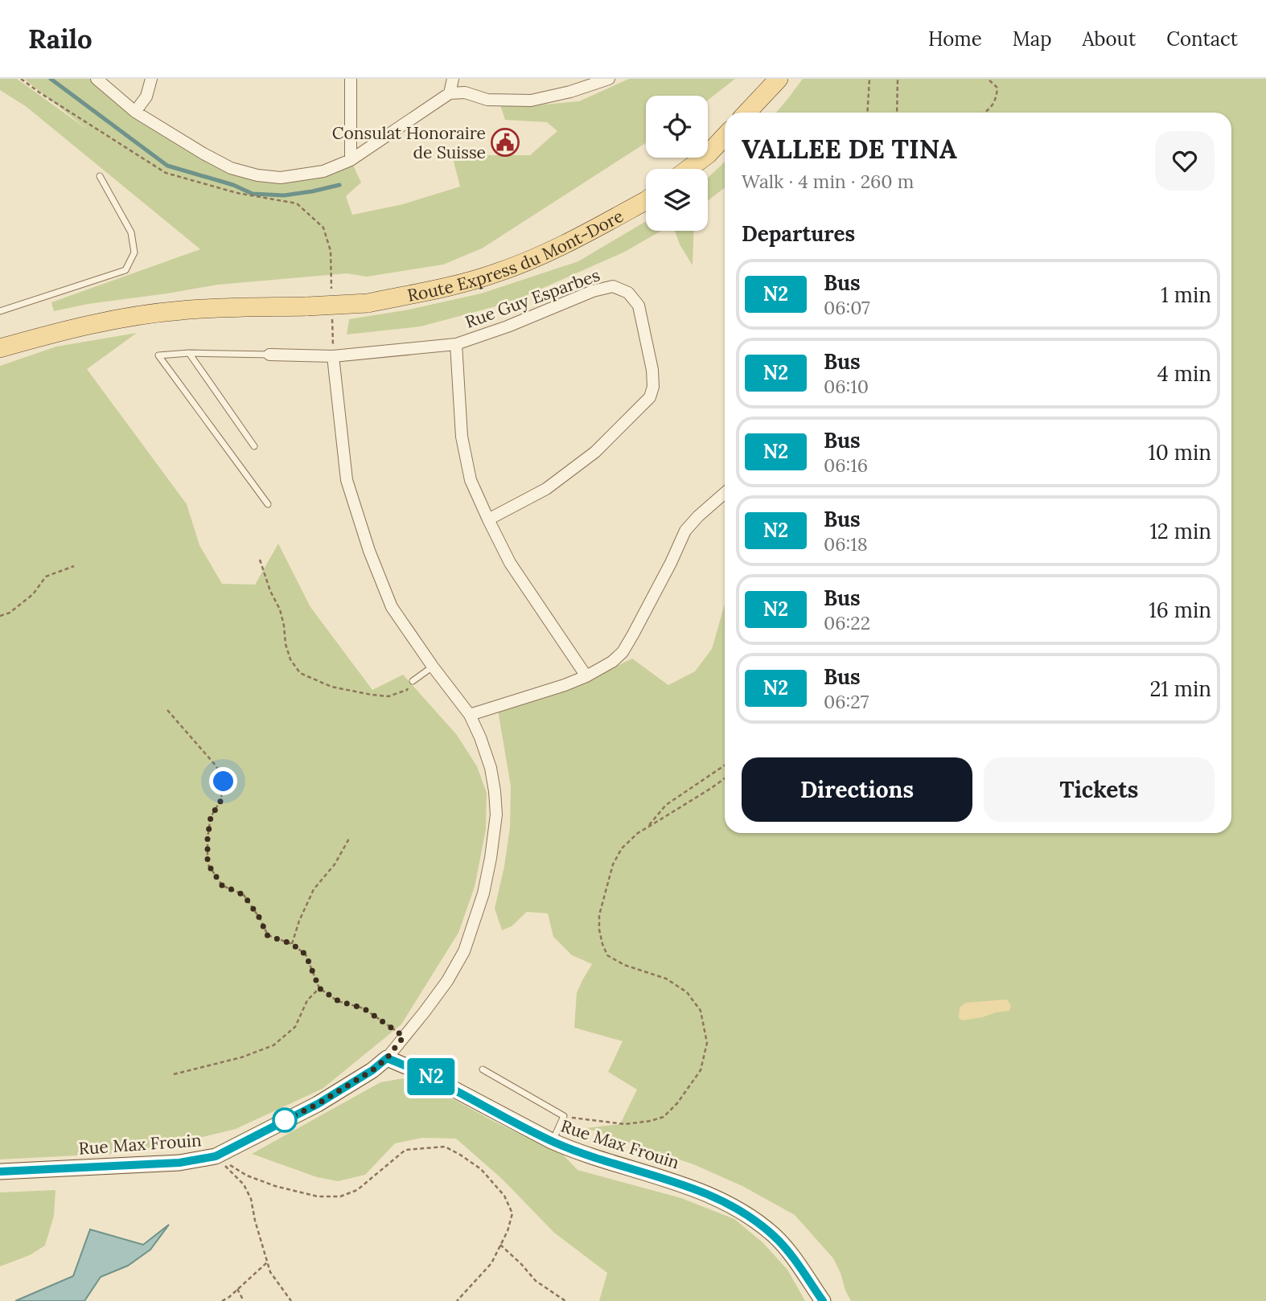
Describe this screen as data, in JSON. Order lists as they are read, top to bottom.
{
  "streets": {
    "main road": ["Route Express du Mont-Dore"],
    "street": ["Rue Guy Esparbes", "Rue Max Frouin"]
  },
  "places": {
    "public building": ["Consulat Honoraire de Suisse"]
  },
  "lines": ["bus line N2"],
  "page": {
    "header": "Railo",
    "nav": [
      "Home",
      "Map",
      "About",
      "Contact"
    ],
    "on_map": "N2",
    "heading": [
      ["VALLEE DE TINA", "Walk · 4 min · 260 m"],
      "Departures"
    ],
    "list": [
      {
        "mark": "N2",
        "name": "Bus",
        "note": "06:07",
        "value": "1 min"
      },
      {
        "mark": "N2",
        "name": "Bus",
        "note": "06:10",
        "value": "4 min"
      },
      {
        "mark": "N2",
        "name": "Bus",
        "note": "06:16",
        "value": "10 min"
      },
      {
        "mark": "N2",
        "name": "Bus",
        "note": "06:18",
        "value": "12 min"
      },
      {
        "mark": "N2",
        "name": "Bus",
        "note": "06:22",
        "value": "16 min"
      },
      {
        "mark": "N2",
        "name": "Bus",
        "note": "06:27",
        "value": "21 min"
      }
    ],
    "buttons": ["Directions", "Tickets"]
  }
}
